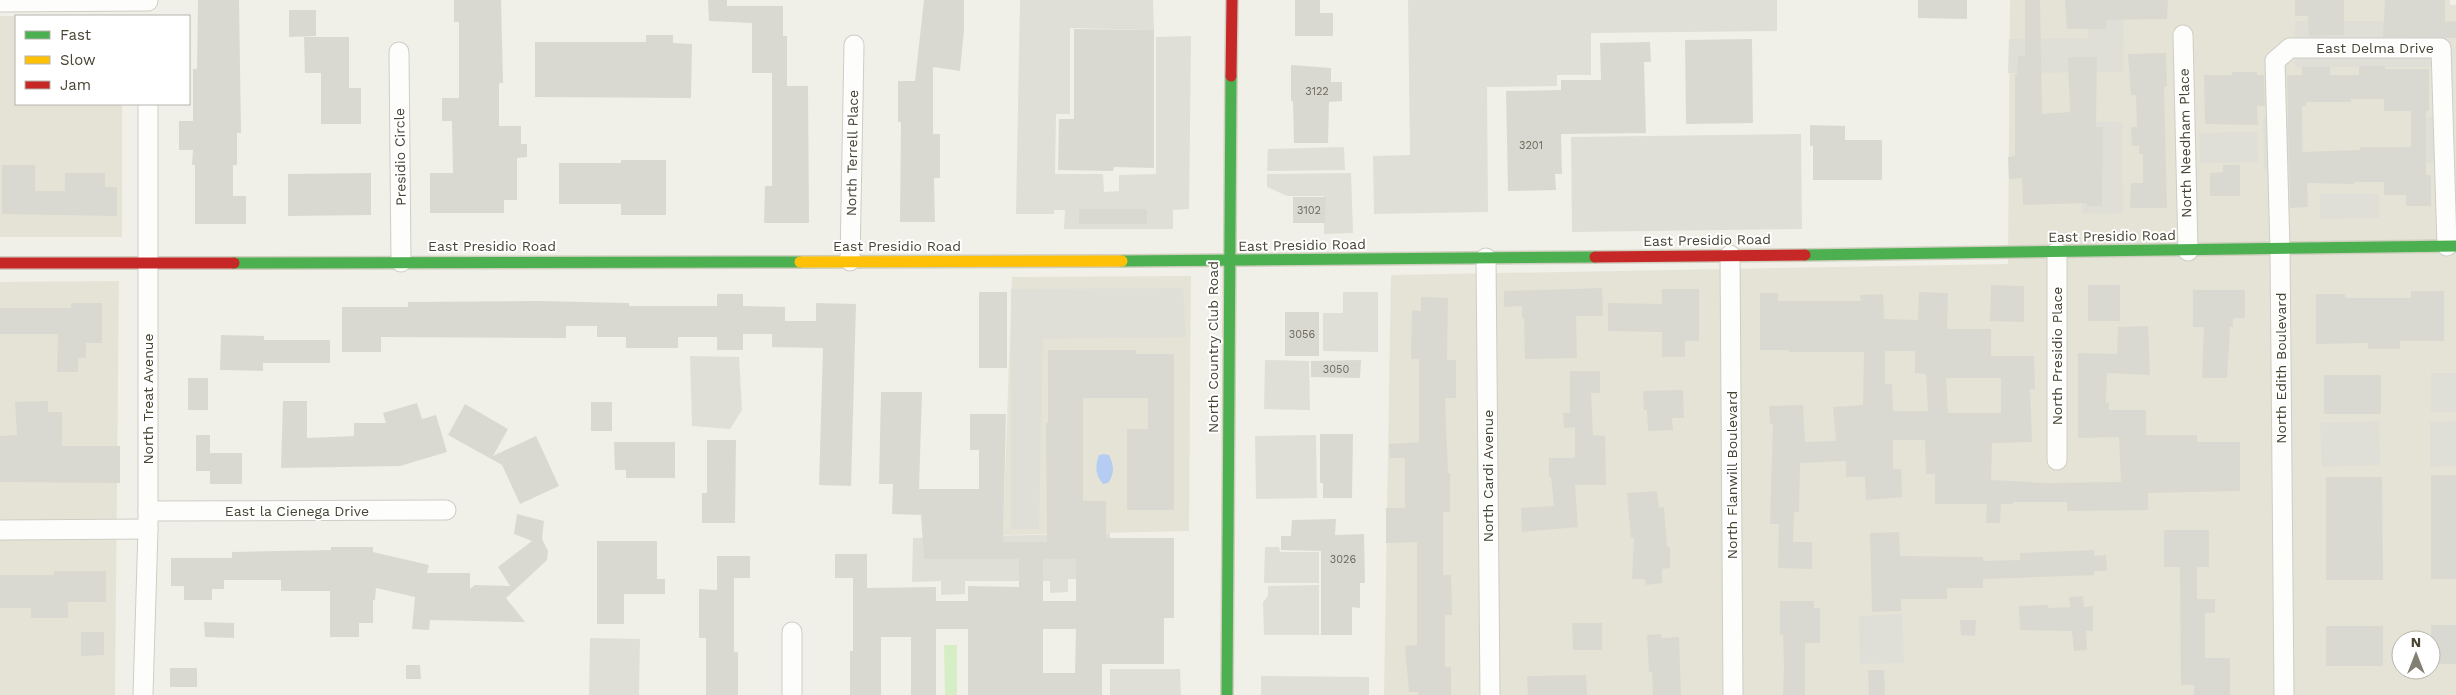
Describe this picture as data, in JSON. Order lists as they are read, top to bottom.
{
  "streets": {
    "street": [
      "East Delma Drive",
      "North Needham Place",
      "North Terrell Place",
      "Presidio Circle",
      "East Presidio Road",
      "North Country Club Road",
      "North Presidio Place",
      "North Edith Boulevard",
      "North Treat Avenue",
      "North Flanwill Boulevard",
      "North Cardi Avenue",
      "East la Cienega Drive"
    ]
  },
  "crossings": [
    ["East Delma Drive", "East Presidio Road"],
    ["East Delma Drive", "North Edith Boulevard"],
    ["North Needham Place", "East Presidio Road"],
    ["North Terrell Place", "East Presidio Road"],
    ["Presidio Circle", "East Presidio Road"],
    ["East Presidio Road", "North Country Club Road"],
    ["East Presidio Road", "North Presidio Place"],
    ["East Presidio Road", "North Edith Boulevard"],
    ["East Presidio Road", "North Treat Avenue"],
    ["East Presidio Road", "North Flanwill Boulevard"],
    ["East Presidio Road", "North Cardi Avenue"],
    ["North Treat Avenue", "East la Cienega Drive"]
  ],
  "house_numbers": [
    "3122",
    "3201",
    "3102",
    "3056",
    "3050",
    "3026"
  ],
  "legend": ["Fast", "Slow", "Jam"],
  "north": "top"
}
